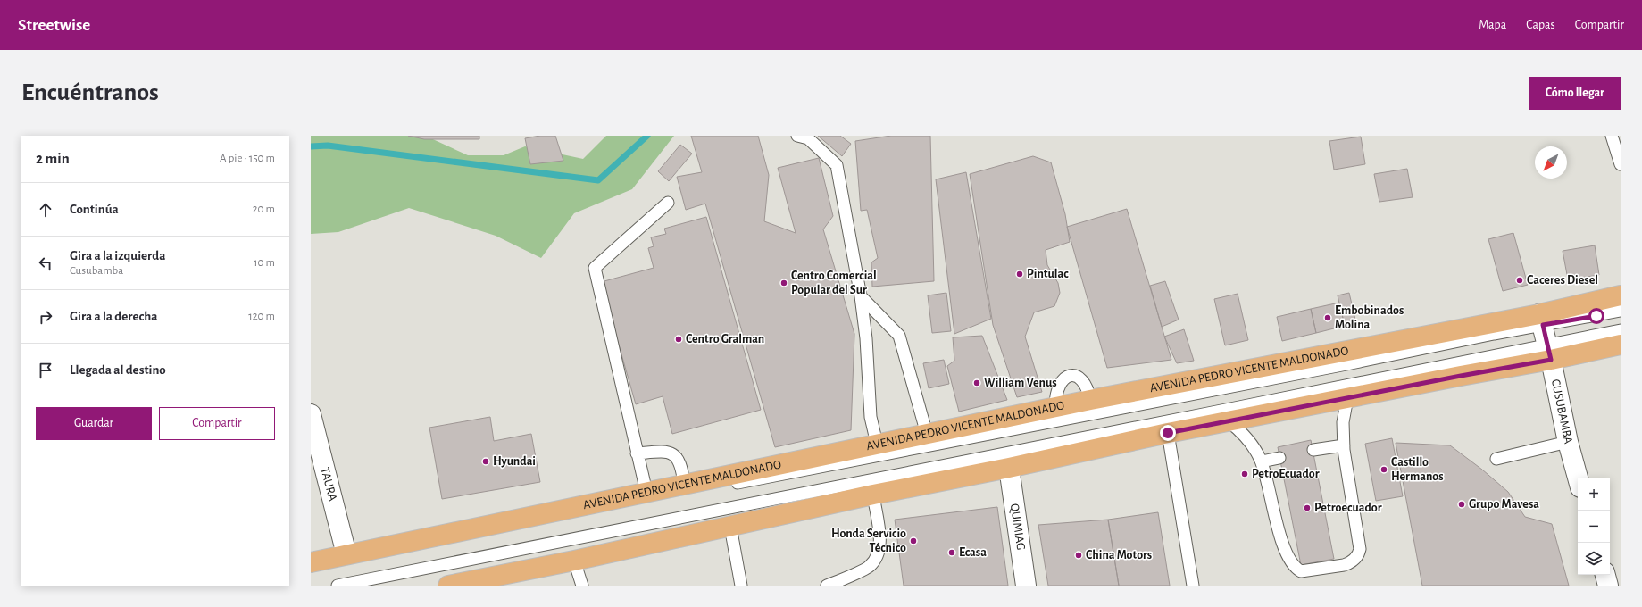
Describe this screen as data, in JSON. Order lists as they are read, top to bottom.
{
  "streets": {
    "main road": ["AVENIDA PEDRO VICENTE MALDONADO"],
    "street": ["CUSUBAMBA", "TAURA", "QUIMIAG"]
  },
  "crossings": [
    ["AVENIDA PEDRO VICENTE MALDONADO", "CUSUBAMBA"],
    ["AVENIDA PEDRO VICENTE MALDONADO", "TAURA"]
  ],
  "places": [
    "Pintulac",
    "Caceres Diesel",
    "Centro Comercial Popular del Sur",
    "Embobinados Molina",
    "Centro Gralman",
    "William Venus",
    "Hyundai",
    "Castillo Hermanos",
    "PetroEcuador",
    "Grupo Mavesa",
    "Petroecuador",
    "Honda Servicio Técnico",
    "Ecasa",
    "China Motors"
  ],
  "north": "bottom left",
  "page": {
    "header": "Streetwise",
    "nav": ["Mapa", "Capas", "Compartir"],
    "buttons": [
      "Cómo llegar",
      ["Guardar", "Compartir"]
    ],
    "title": "Encuéntranos",
    "heading": ["2 min", "A pie · 150 m"],
    "list": [
      ["Continúa", "20 m"],
      ["Gira a la izquierda", "Cusubamba", "10 m"],
      ["Gira a la derecha", "120 m"],
      "Llegada al destino"
    ],
    "map_buttons": ["+", "−"]
  }
}
